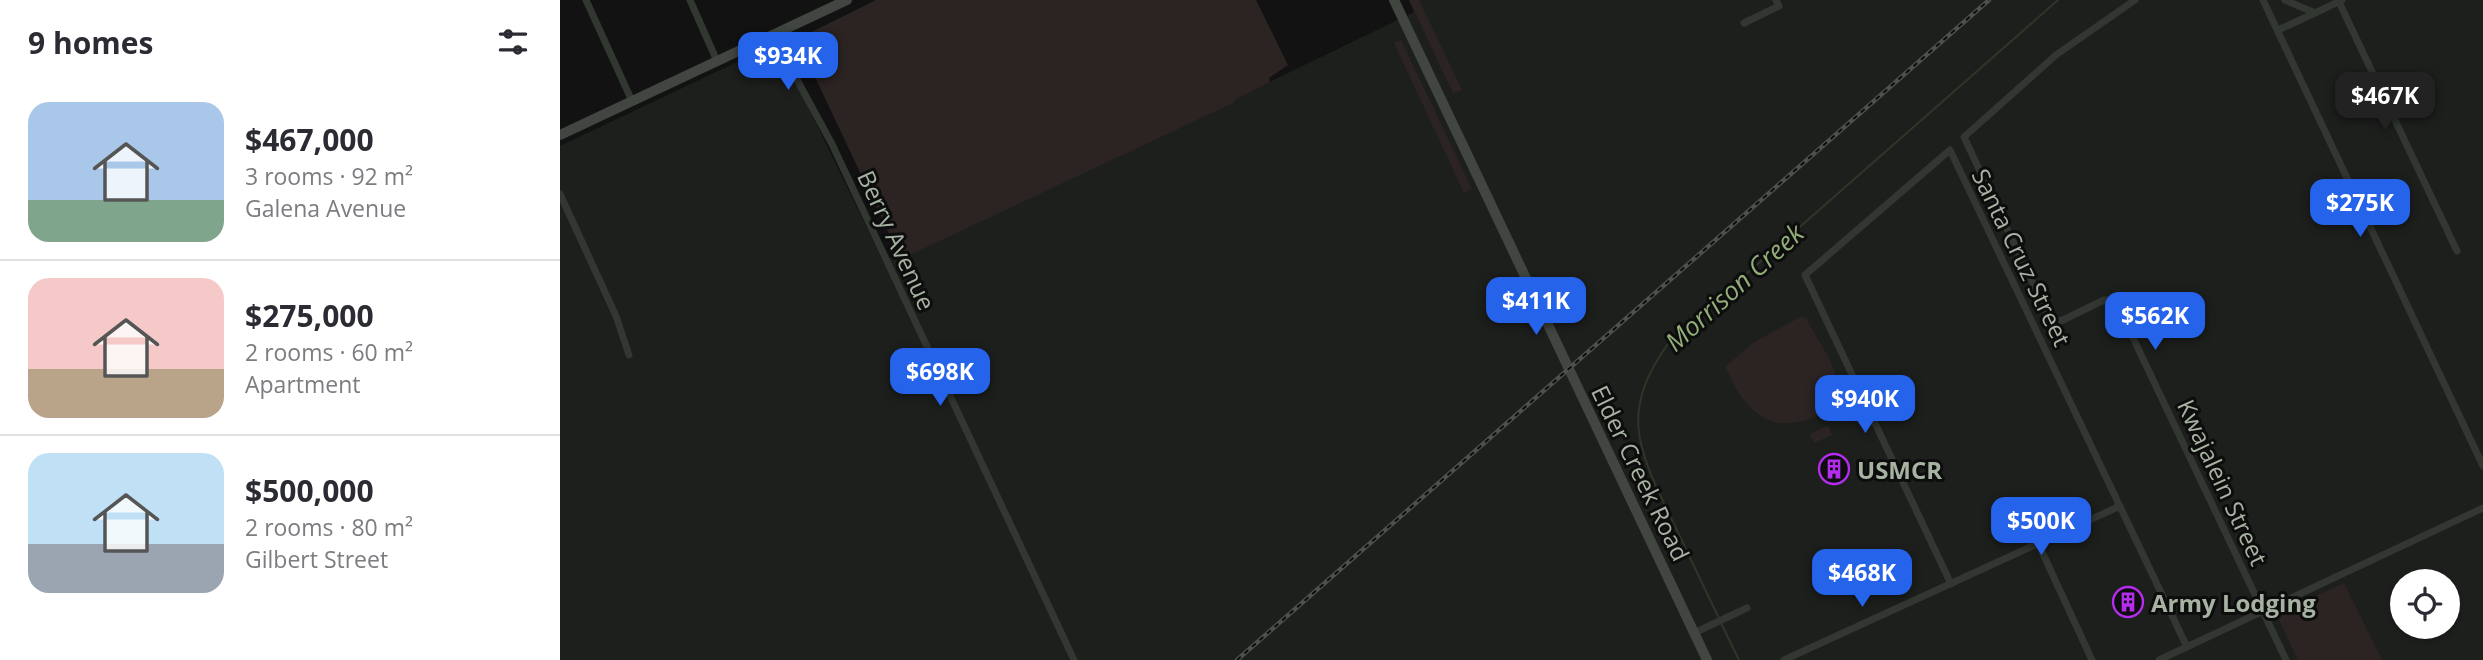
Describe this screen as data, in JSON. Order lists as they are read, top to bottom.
{
  "streets": {
    "street": [
      "Berry Avenue",
      "Santa Cruz Street",
      "Elder Creek Road",
      "Kwajalein Street"
    ]
  },
  "water": ["Morrison Creek"],
  "places": {
    "building": ["USMCR", "Army Lodging"]
  },
  "page": {
    "heading": "9 homes",
    "price": [
      "$934K",
      "$467K",
      "$275K",
      "$411K",
      "$562K",
      "$698K",
      "$940K",
      "$500K",
      "$468K"
    ],
    "list": [
      {
        "name": "$467,000",
        "note": "3 rooms · 92 m² · Galena Avenue"
      },
      {
        "name": "$275,000",
        "note": "2 rooms · 60 m² · Apartment"
      },
      {
        "name": "$500,000",
        "note": "2 rooms · 80 m² · Gilbert Street"
      }
    ]
  }
}
